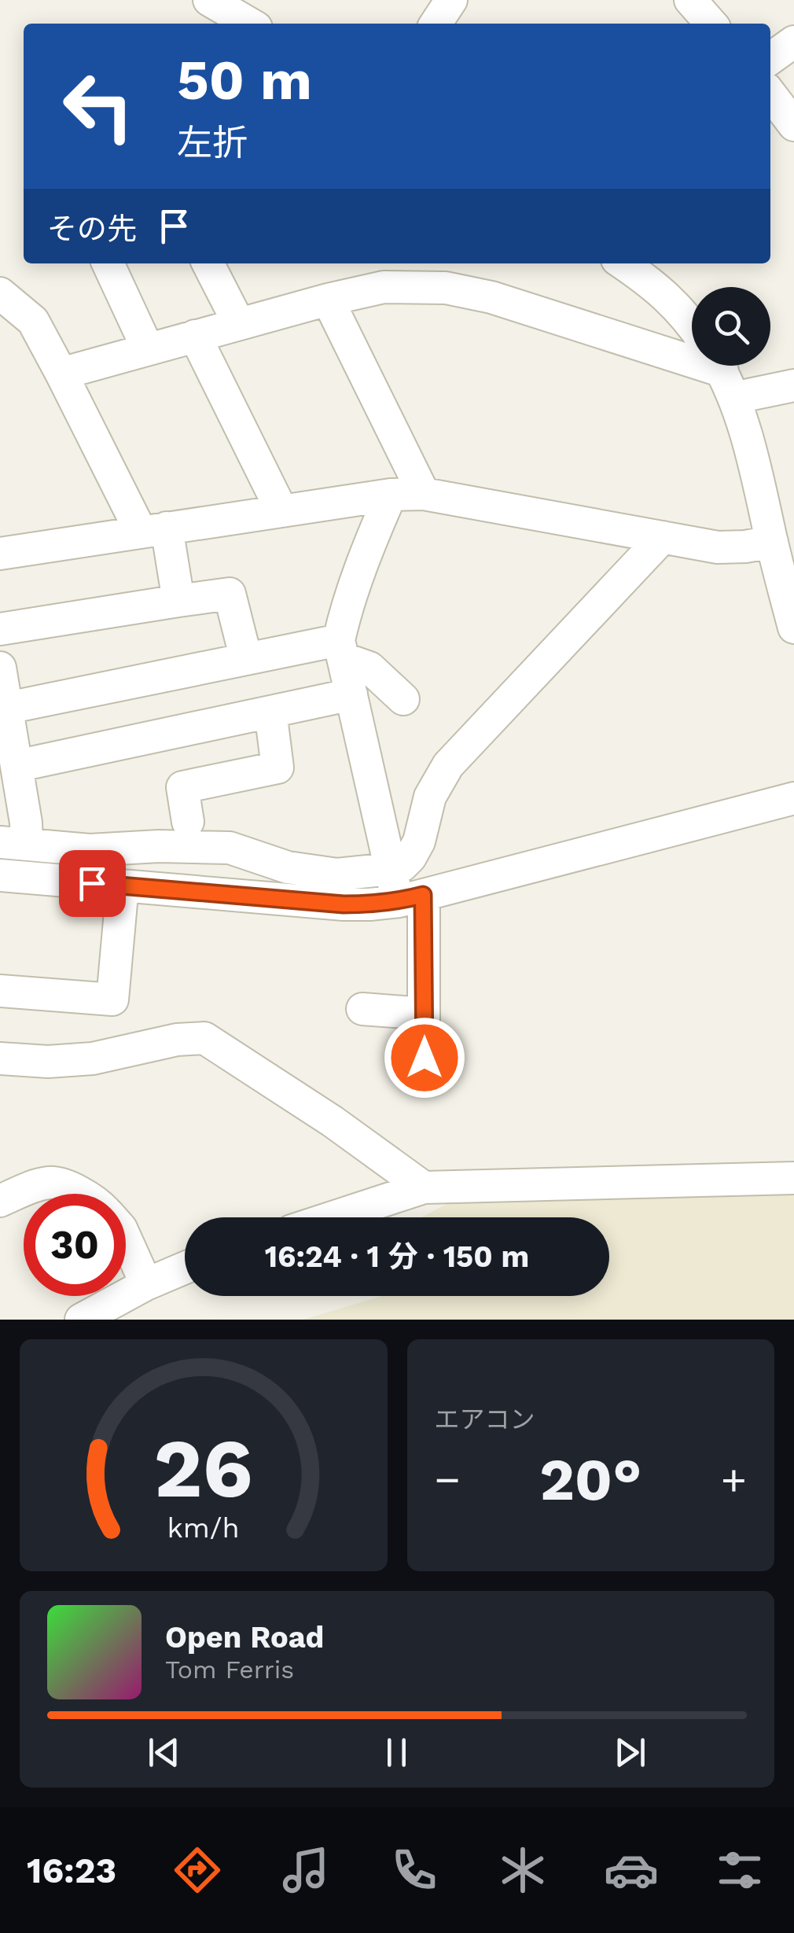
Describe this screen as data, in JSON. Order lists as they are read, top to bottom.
{
  "page": {
    "turn": ["50 m", "左折"],
    "then": "その先",
    "limit": "30",
    "trip": "16:24 · 1 分 · 150 m",
    "tile": "エアコン",
    "heat": ["−", "20°", "+"],
    "song": ["Open Road", "Tom Ferris"],
    "tabs": "16:23",
    "gauge": ["26", "km/h"]
  }
}
